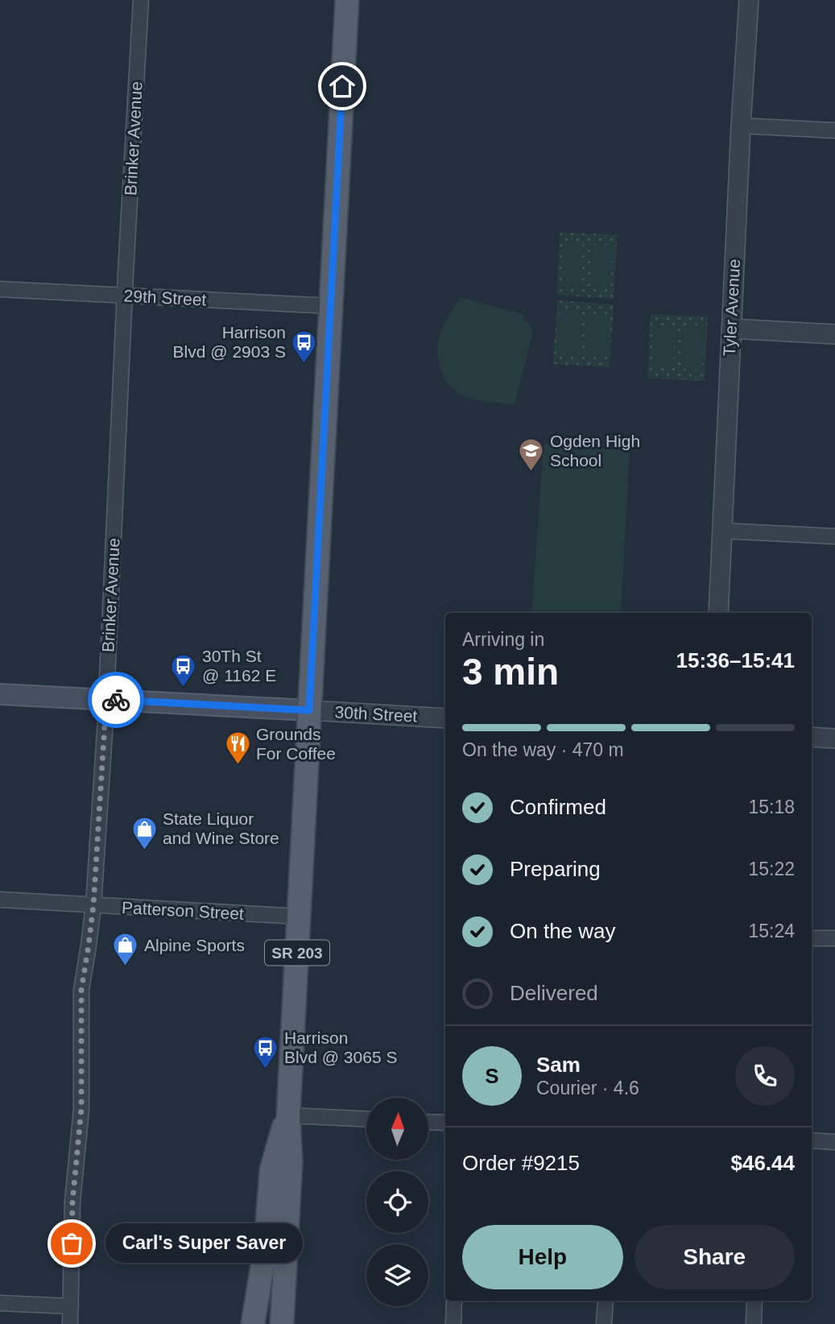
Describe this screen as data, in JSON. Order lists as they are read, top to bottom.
{
  "streets": {
    "main road": ["30th Street", "SR 203"],
    "street": [
      "Brinker Avenue",
      "29th Street",
      "Tyler Avenue",
      "Patterson Street"
    ]
  },
  "crossings": [
    ["Brinker Avenue", "29th Street"],
    ["Brinker Avenue", "30th Street"],
    ["Brinker Avenue", "Patterson Street"],
    ["29th Street", "SR 203"],
    ["30th Street", "SR 203"],
    ["Patterson Street", "SR 203"]
  ],
  "places": {
    "bus stop": ["Harrison Blvd @ 2903 S", "30Th St @ 1162 E", "Harrison Blvd @ 3065 S"],
    "school or university": ["Ogden High School"],
    "restaurant": ["Grounds For Coffee"],
    "shop": ["State Liquor and Wine Store", "Alpine Sports"],
    "other": ["Carl's Super Saver"]
  },
  "north": "top",
  "page": {
    "heading": ["3 min", "Arriving in", "15:36–15:41"],
    "panel": [
      "Sam",
      "Courier · 4.6",
      "Order #9215",
      "$46.44"
    ],
    "bar": "On the way · 470 m",
    "list": [
      ["Confirmed", "15:18"],
      ["Preparing", "15:22"],
      ["On the way", "15:24"],
      "Delivered"
    ],
    "round": "S",
    "buttons": ["Help", "Share"],
    "bubble": "Carl's Super Saver"
  }
}
